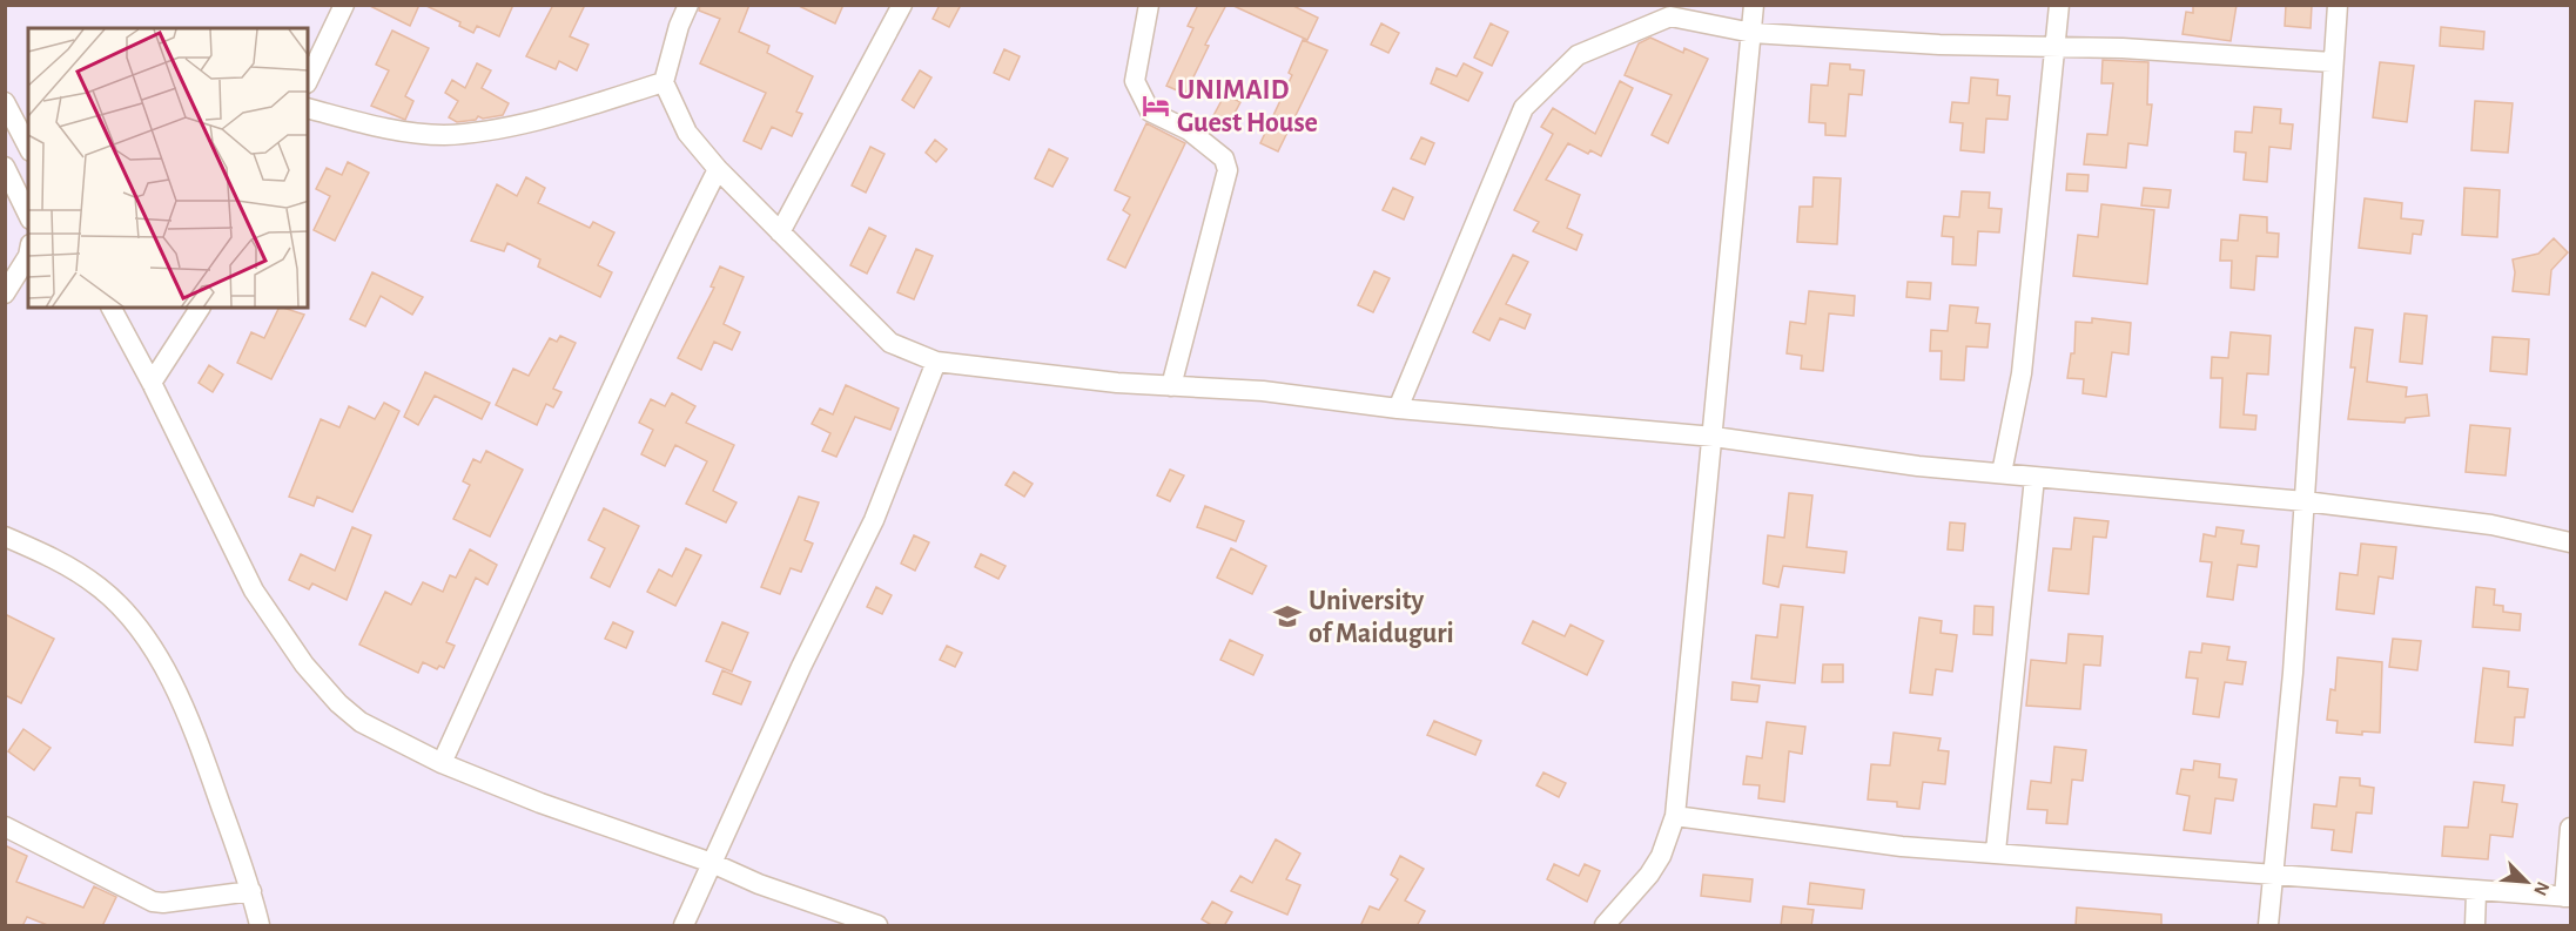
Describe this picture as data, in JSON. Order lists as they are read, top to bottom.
{
  "places": {
    "hotel": ["UNIMAID Guest House"],
    "school or university": ["University of Maiduguri"]
  },
  "north": "bottom right"
}
